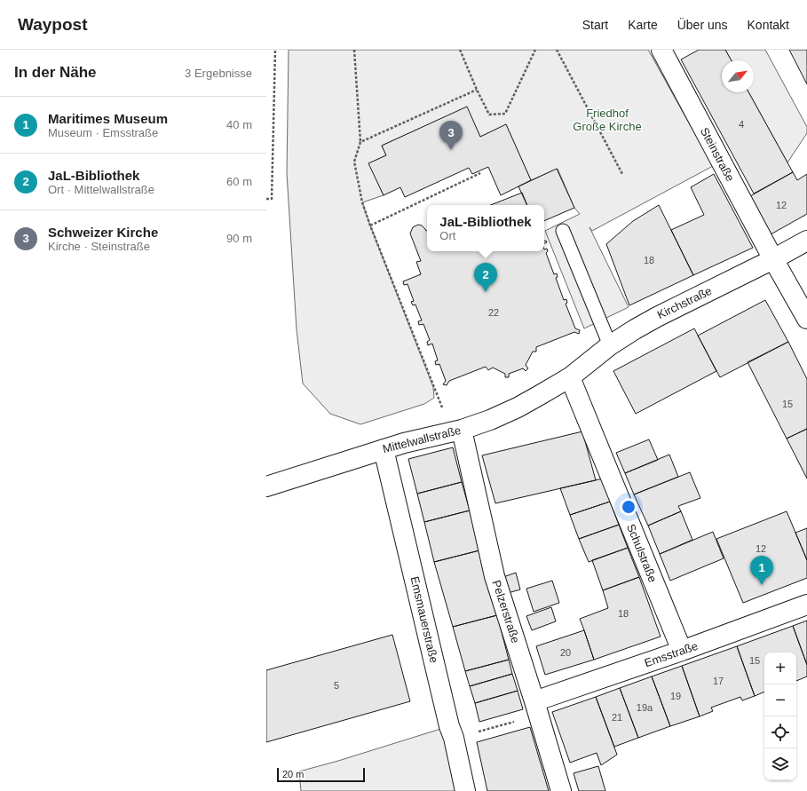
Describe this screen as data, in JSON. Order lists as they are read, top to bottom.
{
  "streets": {
    "street": [
      "Steinstraße",
      "Kirchstraße",
      "Mittelwallstraße",
      "Schulstraße",
      "Pelzerstraße",
      "Emsmauerstraße",
      "Emsstraße"
    ]
  },
  "crossings": [
    ["Steinstraße", "Kirchstraße"],
    ["Kirchstraße", "Mittelwallstraße"],
    ["Kirchstraße", "Schulstraße"],
    ["Mittelwallstraße", "Schulstraße"],
    ["Mittelwallstraße", "Pelzerstraße"],
    ["Mittelwallstraße", "Emsmauerstraße"],
    ["Schulstraße", "Emsstraße"],
    ["Pelzerstraße", "Emsstraße"]
  ],
  "parks": ["Friedhof Große Kirche"],
  "house_numbers": [
    "4",
    "12",
    "18",
    "22",
    "15",
    "12",
    "18",
    "20",
    "15",
    "17",
    "5",
    "19",
    "19a",
    "21"
  ],
  "scale_bar": "20 m",
  "north": "top right",
  "page": {
    "header": "Waypost",
    "nav": [
      "Start",
      "Karte",
      "Über uns",
      "Kontakt"
    ],
    "heading": ["In der Nähe", "3 Ergebnisse"],
    "list": [
      {
        "mark": "1",
        "name": "Maritimes Museum",
        "note": "Museum · Emsstraße",
        "value": "40 m"
      },
      {
        "mark": "2",
        "name": "JaL-Bibliothek",
        "note": "Ort · Mittelwallstraße",
        "value": "60 m"
      },
      {
        "mark": "3",
        "name": "Schweizer Kirche",
        "note": "Kirche · Steinstraße",
        "value": "90 m"
      }
    ],
    "pins": ["3", "2", "1"],
    "popup": ["JaL-Bibliothek", "Ort"],
    "map_buttons": ["+", "−"],
    "scale": "20 m"
  }
}
